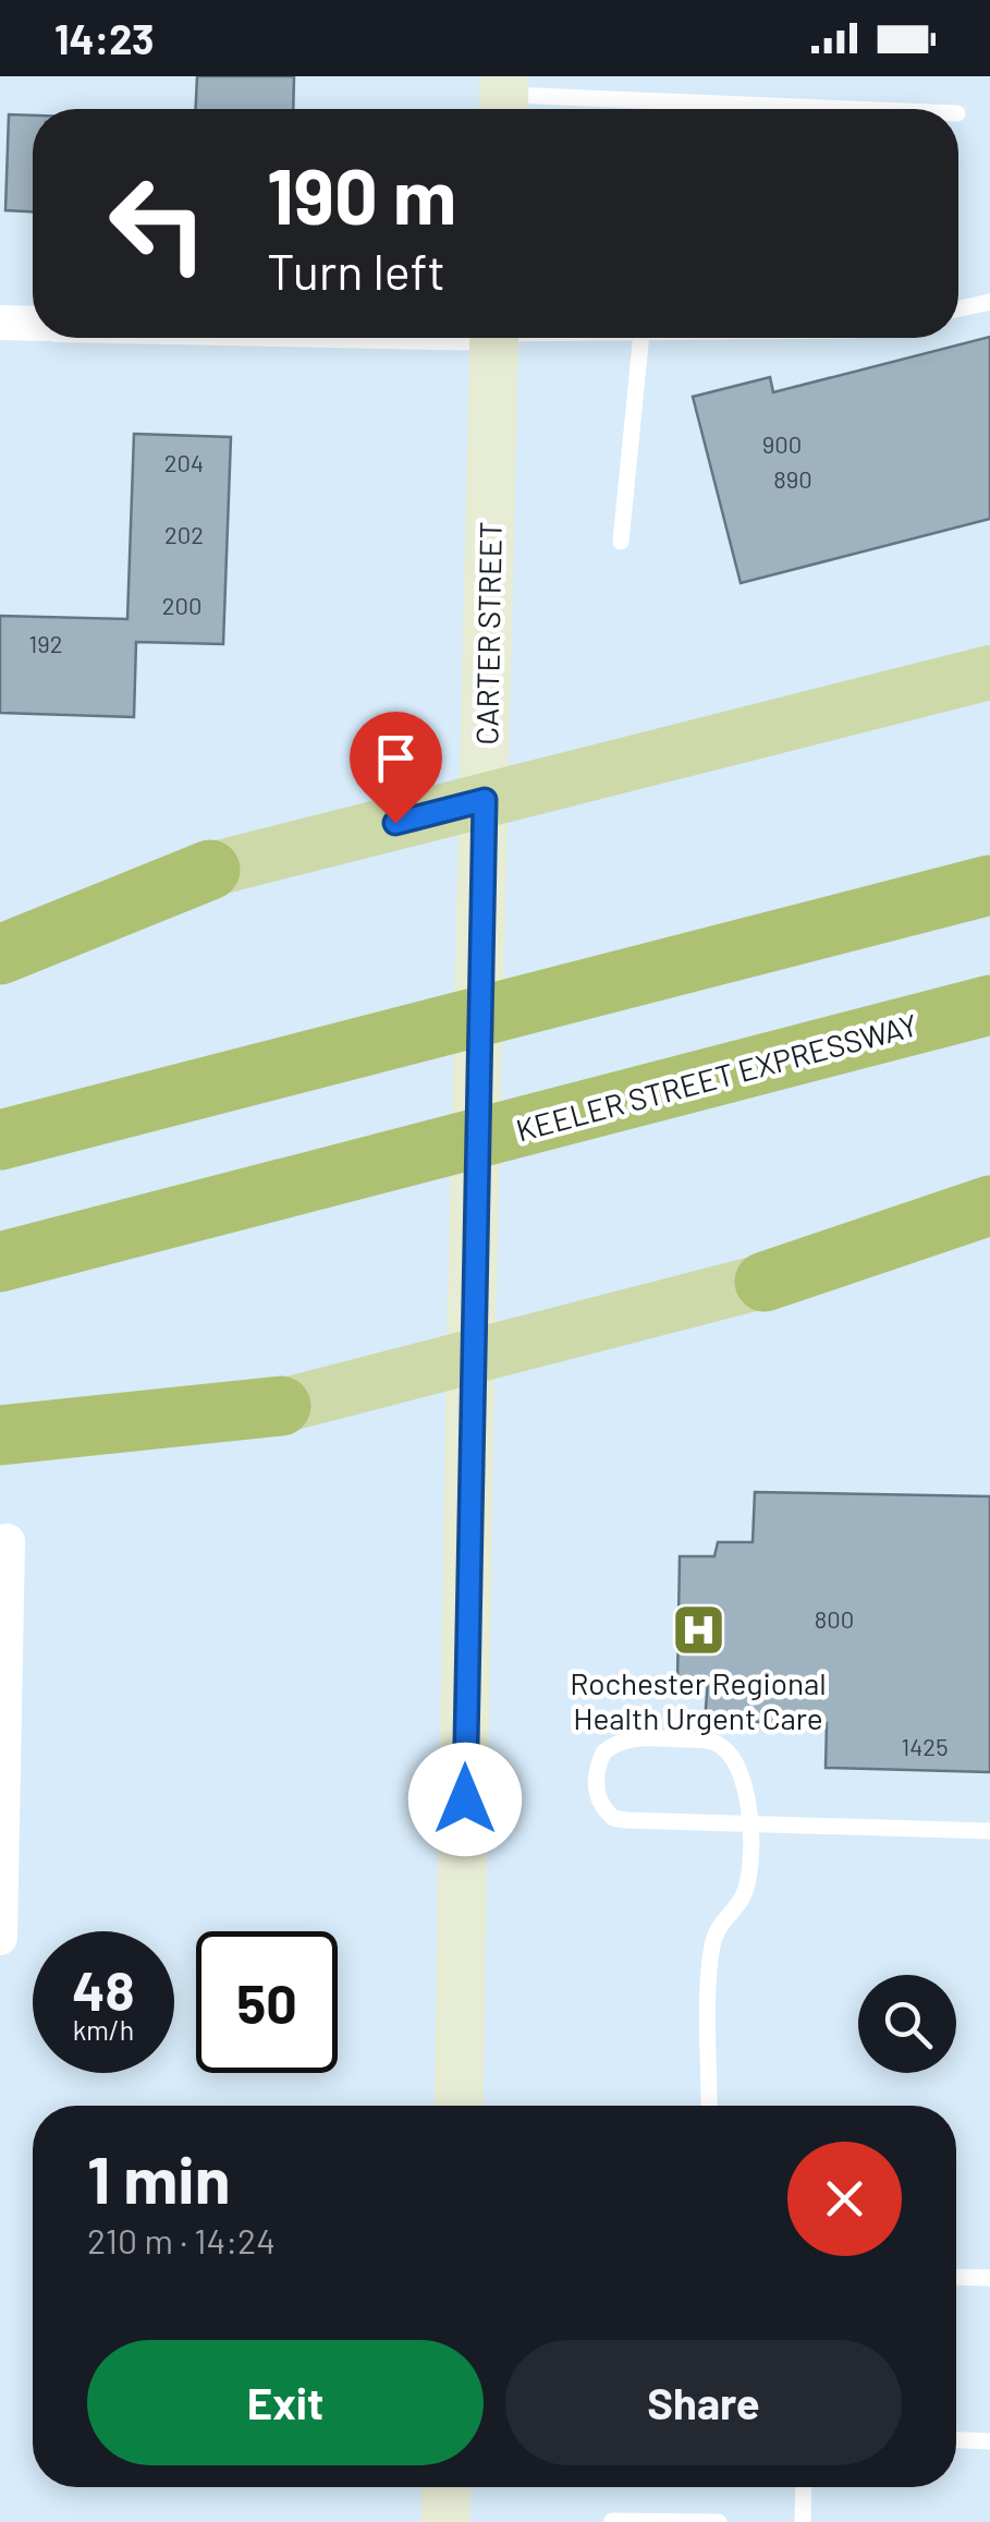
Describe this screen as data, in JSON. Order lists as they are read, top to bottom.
{
  "streets": {
    "highway": ["KEELER STREET EXPRESSWAY"],
    "main road": ["CARTER STREET"]
  },
  "places": {
    "hospital": ["Rochester Regional Health Urgent Care"]
  },
  "house_numbers": [
    "900",
    "204",
    "890",
    "202",
    "200",
    "192",
    "800",
    "1425"
  ],
  "page": {
    "status": "14:23",
    "turn": ["190 m", "Turn left"],
    "speed": "48 km/h",
    "limit": "50",
    "heading": ["1 min", "210 m · 14:24"],
    "buttons": ["Exit", "Share"]
  }
}
